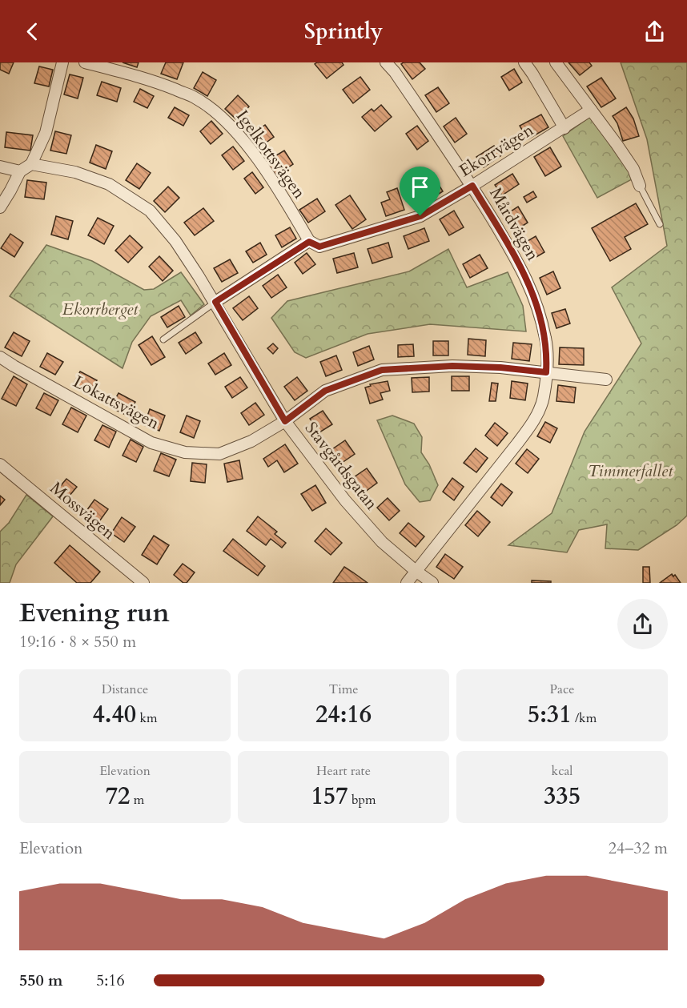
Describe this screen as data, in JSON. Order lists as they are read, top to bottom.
{
  "streets": {
    "street": [
      "Ekorrvägen",
      "Igelkottsvägen",
      "Mårdvägen",
      "Lokattsvägen",
      "Stavgårdsgatan",
      "Mossvägen"
    ]
  },
  "crossings": [
    ["Ekorrvägen", "Igelkottsvägen"],
    ["Ekorrvägen", "Mårdvägen"],
    ["Mårdvägen", "Lokattsvägen"],
    ["Mårdvägen", "Stavgårdsgatan"],
    ["Lokattsvägen", "Stavgårdsgatan"]
  ],
  "parks": ["Ekorrberget", "Timmerfallet"],
  "page": {
    "header": "Sprintly",
    "heading": ["Evening run", "19:16 · 8 × 550 m"],
    "stats": [
      ["Distance", "4.40 km"],
      ["Time", "24:16"],
      ["Pace", "5:31 /km"],
      ["Elevation", "72 m"],
      ["Heart rate", "157 bpm"],
      ["kcal", "335"]
    ],
    "chart": ["Elevation", "24–32 m"],
    "list": [
      {
        "name": "550 m",
        "note": "5:16"
      }
    ]
  }
}
